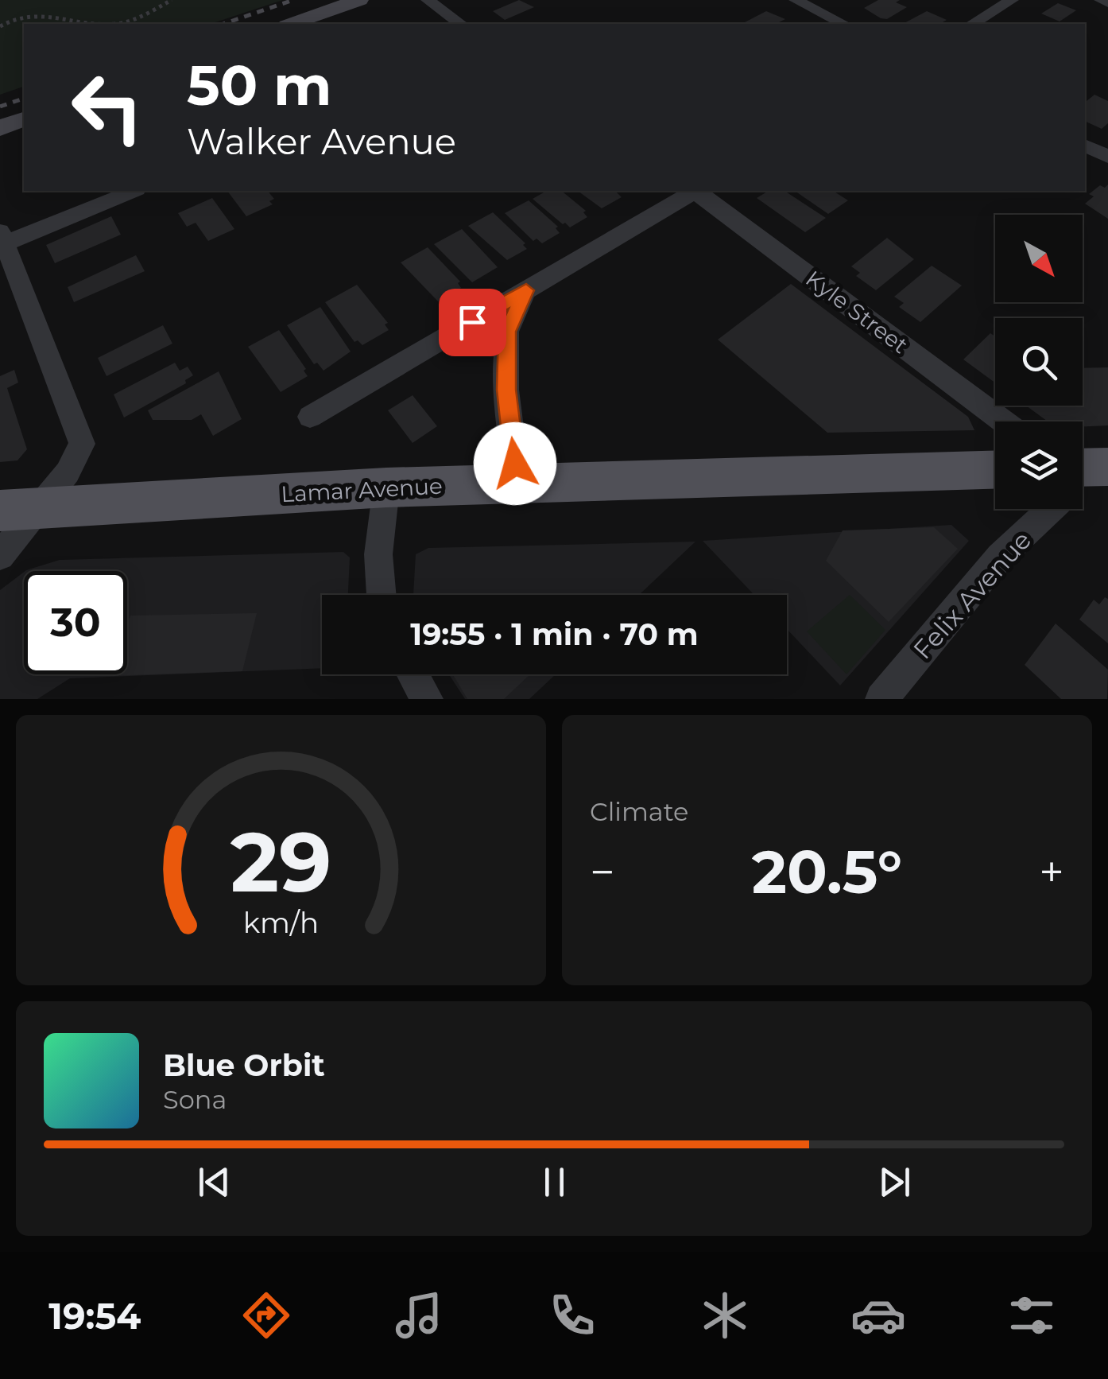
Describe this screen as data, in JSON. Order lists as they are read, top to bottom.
{
  "streets": {
    "main road": ["Lamar Avenue"],
    "street": ["Kyle Street", "Felix Avenue"]
  },
  "north": "bottom right",
  "page": {
    "turn": ["50 m", "Walker Avenue"],
    "limit": "30",
    "trip": "19:55 · 1 min · 70 m",
    "tile": "Climate",
    "heat": ["−", "20.5°", "+"],
    "song": ["Blue Orbit", "Sona"],
    "tabs": "19:54",
    "gauge": ["29", "km/h"]
  }
}
